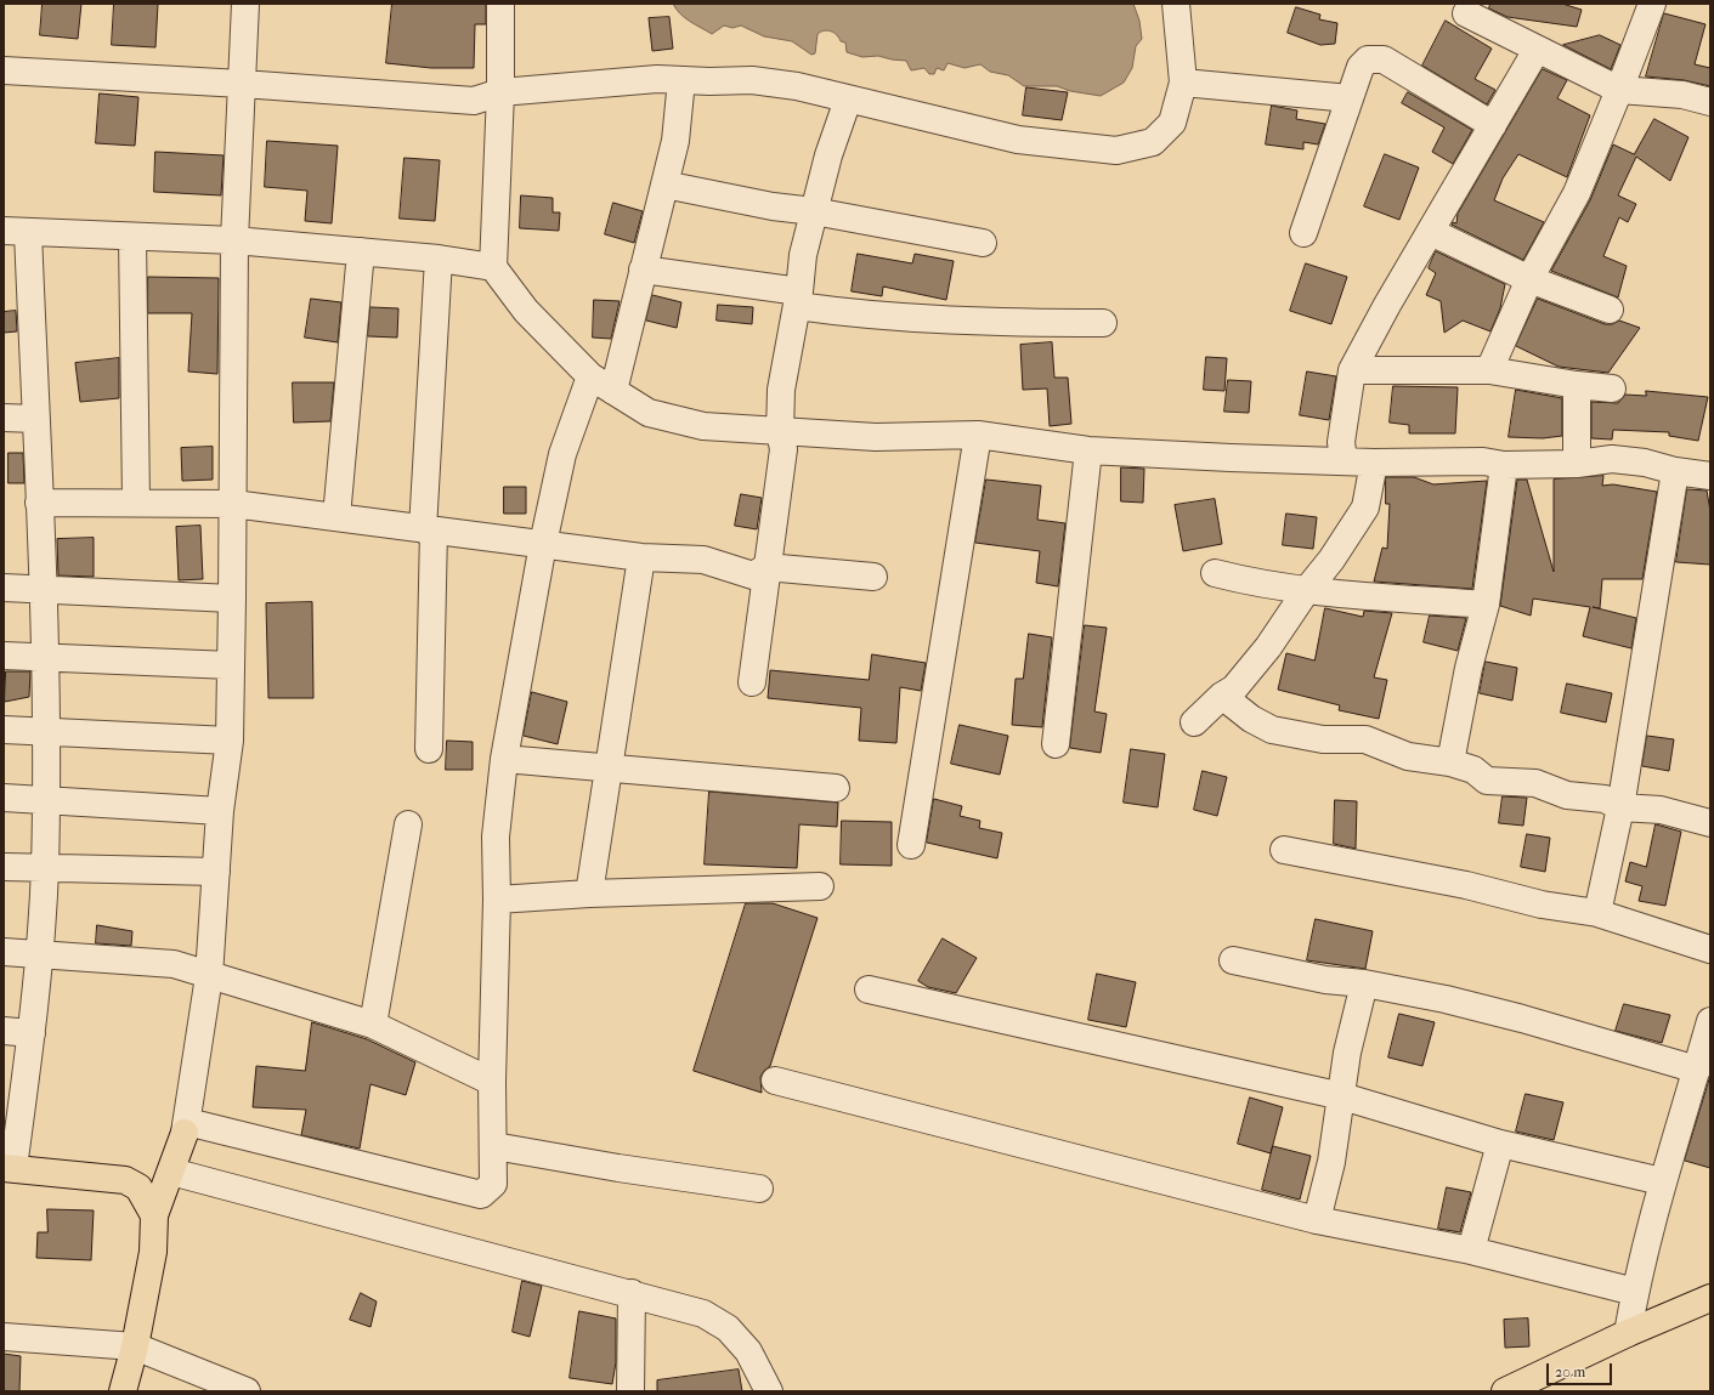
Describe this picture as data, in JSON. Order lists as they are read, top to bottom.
{
  "scale_bar": "20 m"
}
